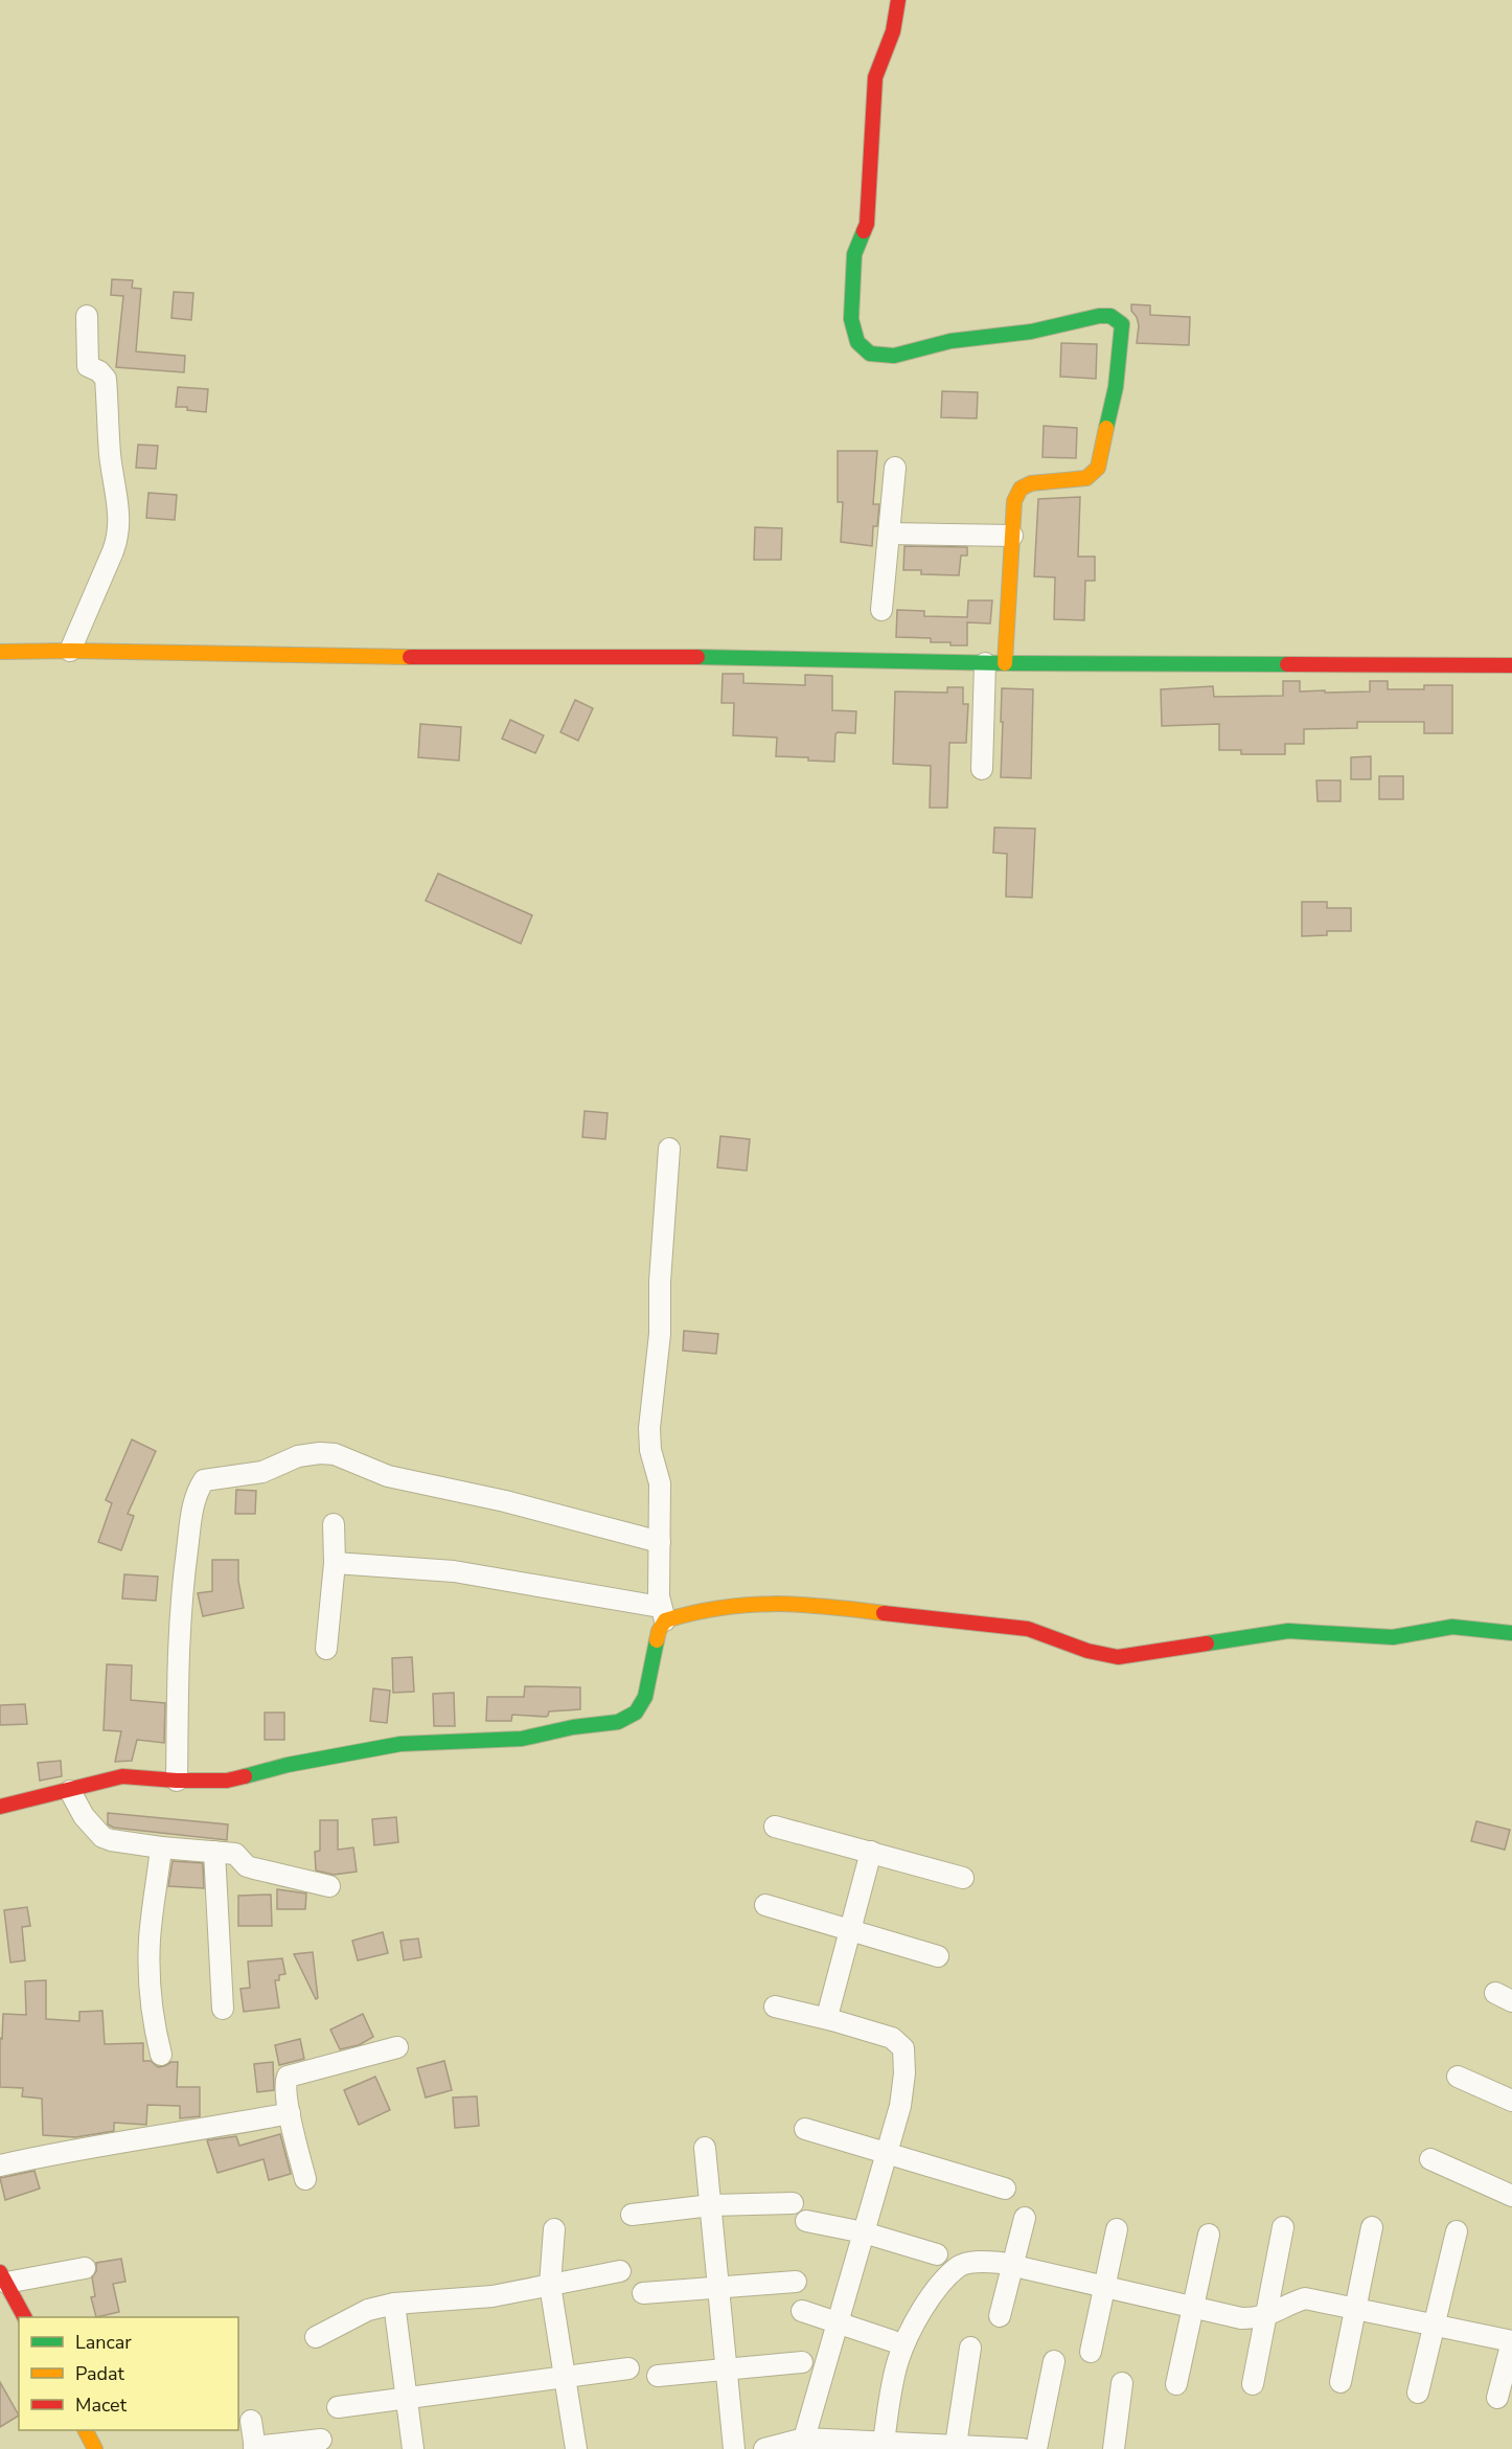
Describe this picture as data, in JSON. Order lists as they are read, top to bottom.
{
  "legend": ["Lancar", "Padat", "Macet"]
}
